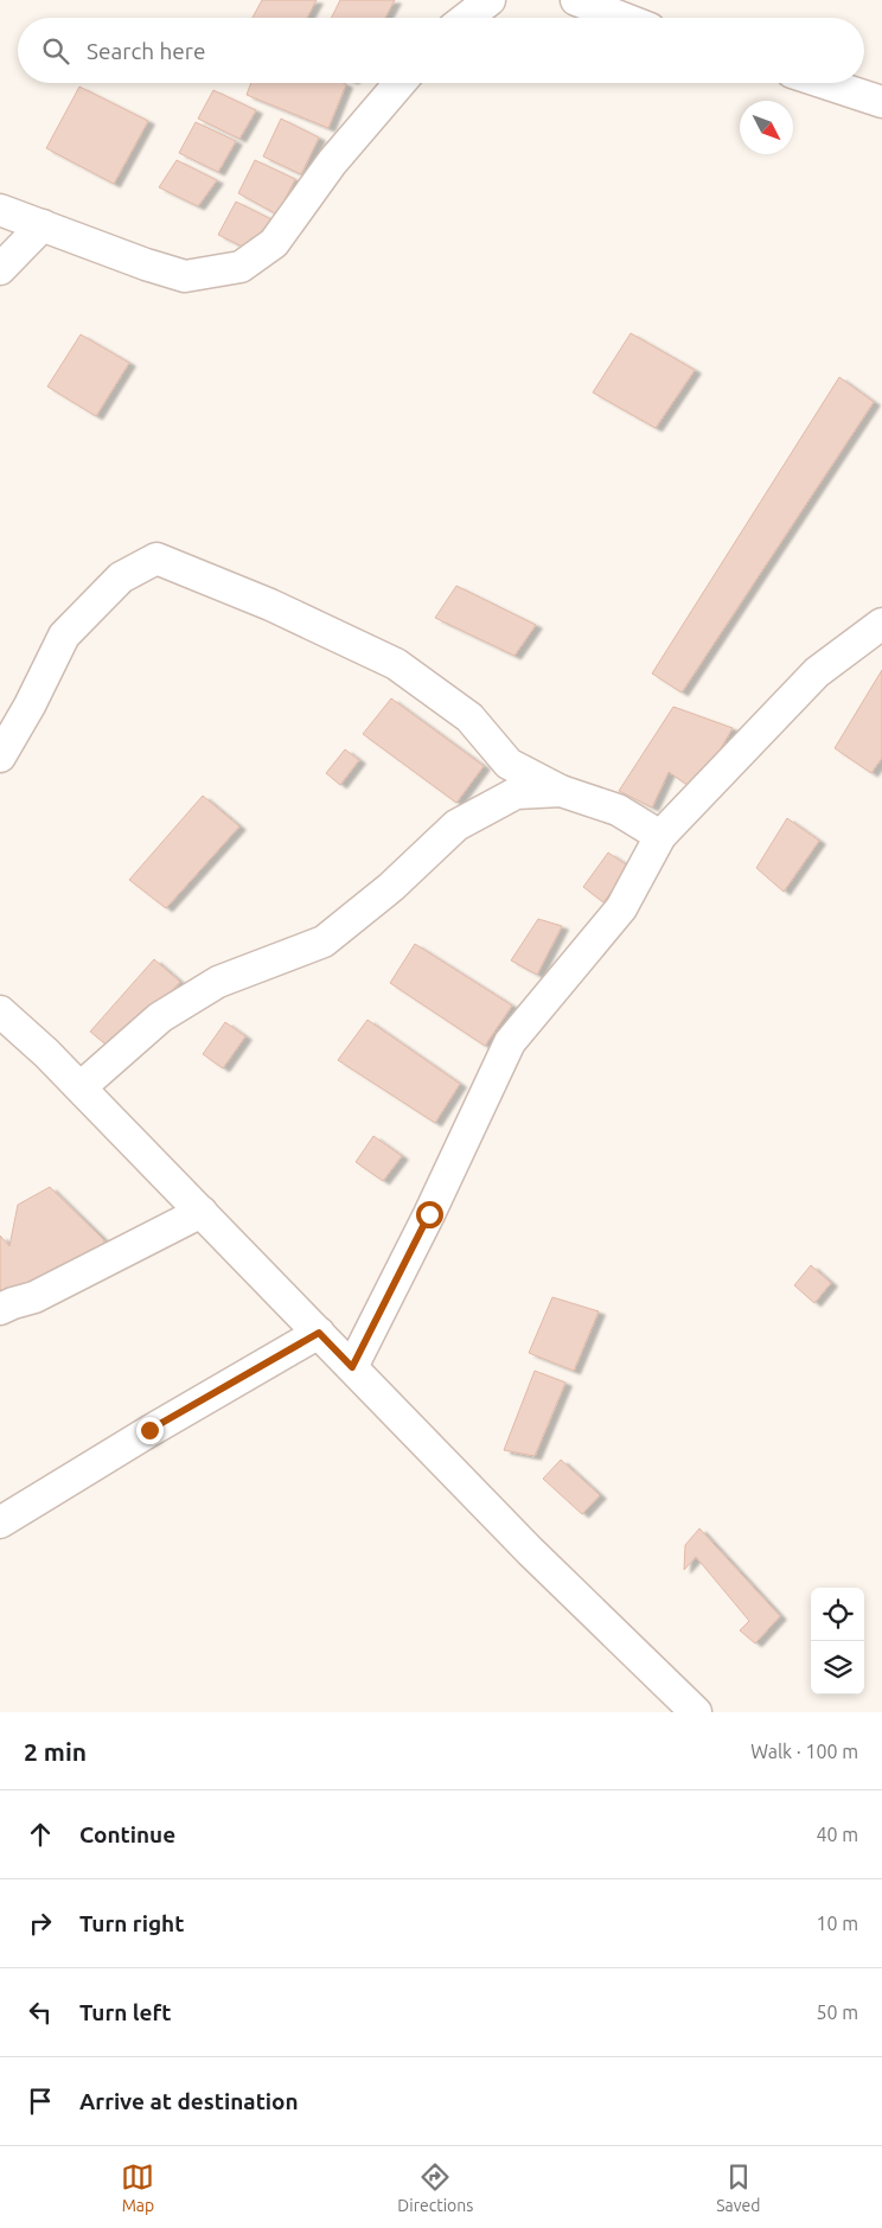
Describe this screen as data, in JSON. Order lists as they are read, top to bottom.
{
  "north": "bottom right",
  "page": {
    "search": "Search here",
    "heading": ["2 min", "Walk · 100 m"],
    "list": [
      ["Continue", "40 m"],
      ["Turn right", "10 m"],
      ["Turn left", "50 m"],
      "Arrive at destination"
    ],
    "nav": ["Map", "Directions", "Saved"]
  }
}
